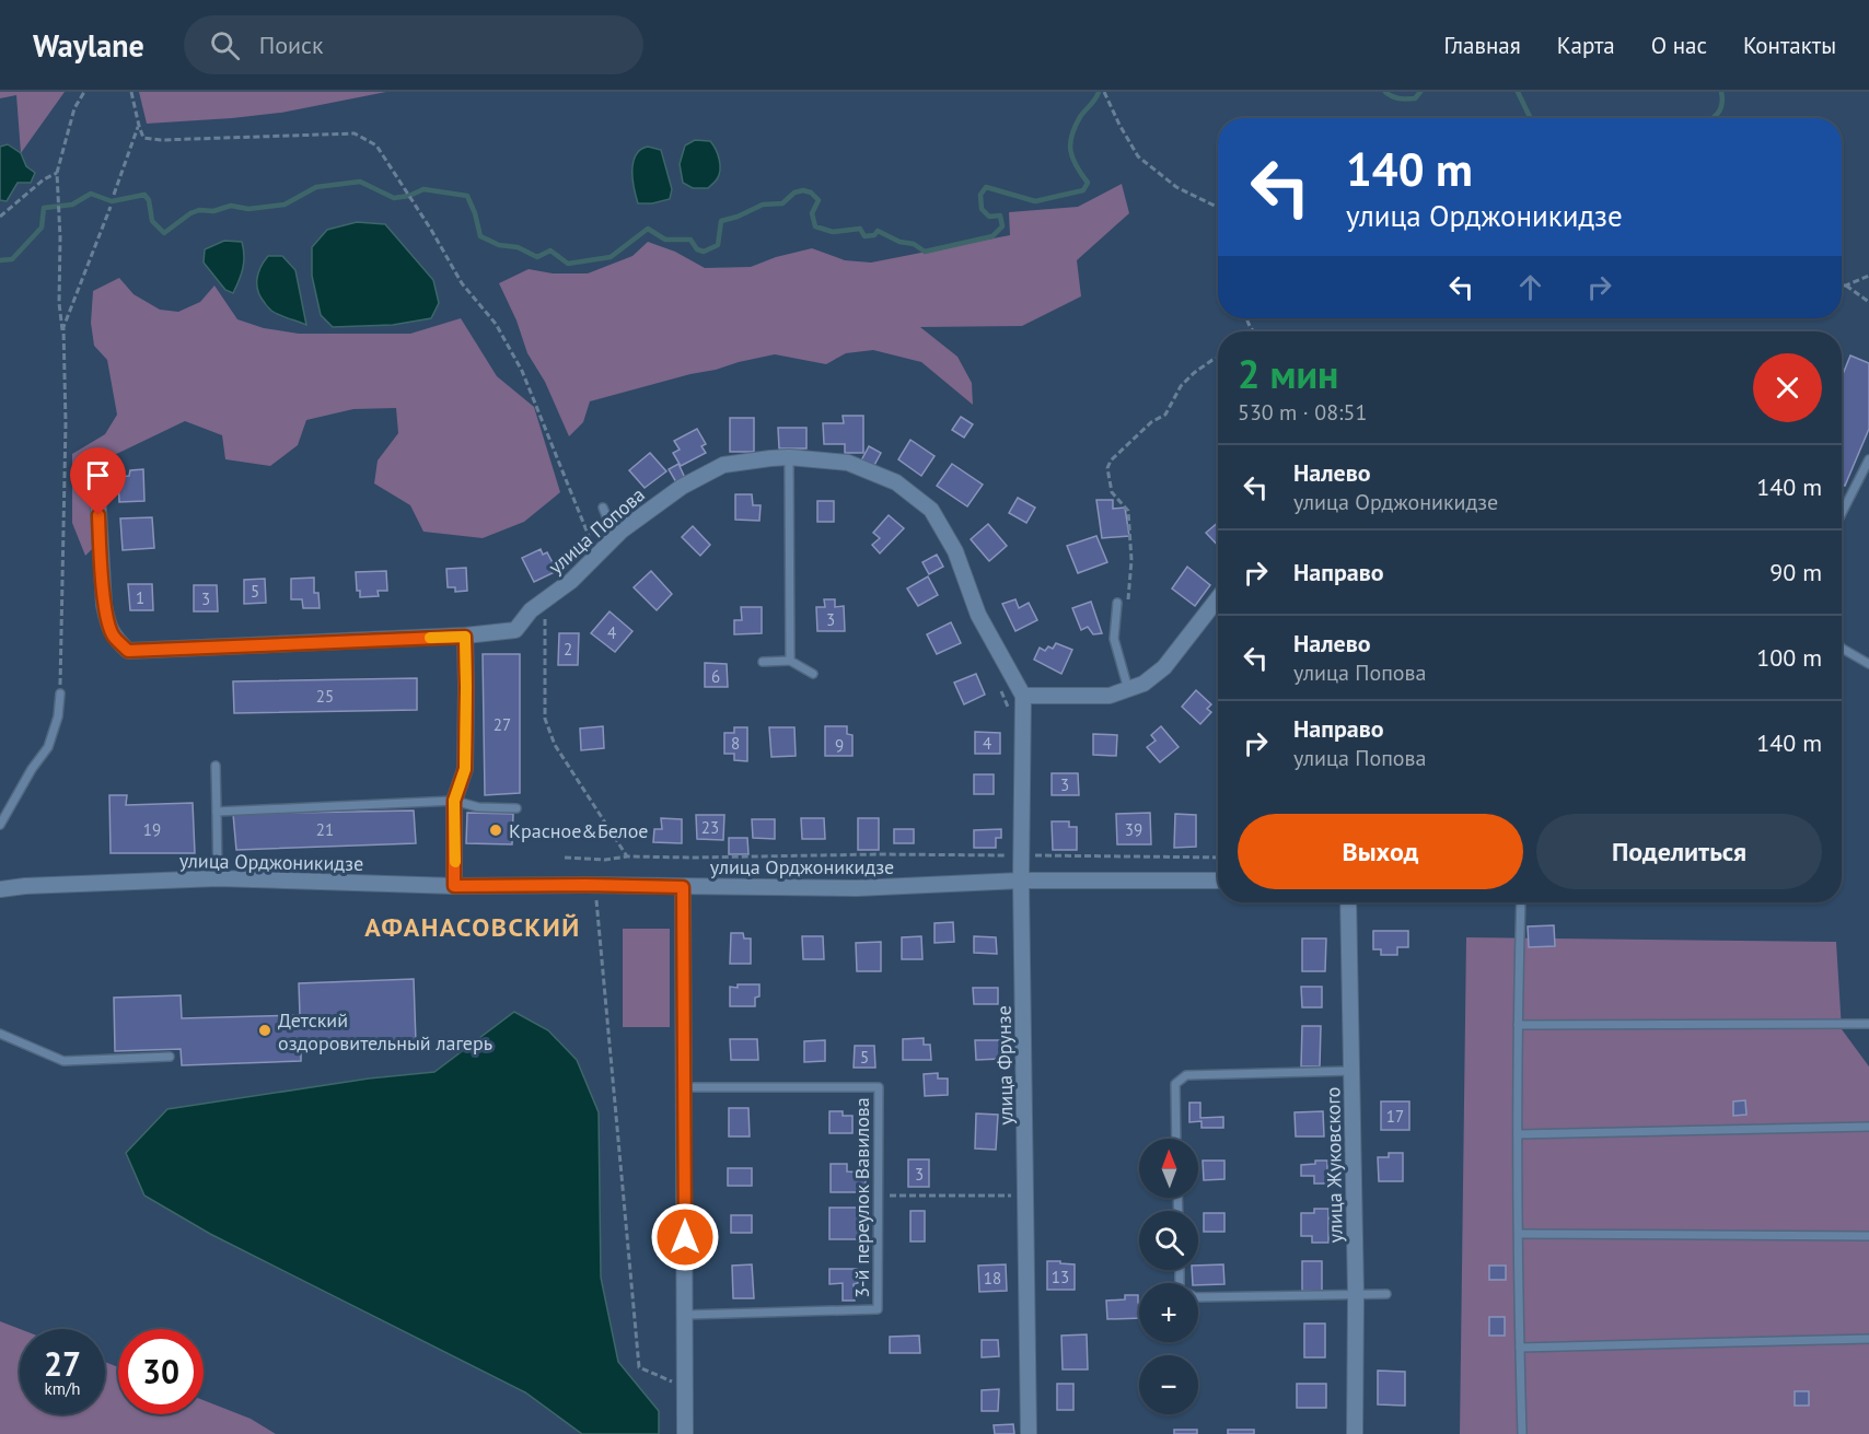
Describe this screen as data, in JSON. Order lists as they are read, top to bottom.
{
  "streets": {
    "street": [
      "улица Попова",
      "улица Орджоникидзе",
      "улица Фрунзе",
      "улица Жуковского"
    ],
    "lane": ["3-й переулок Вавилова"]
  },
  "crossings": [
    ["улица Попова", "улица Фрунзе"],
    ["улица Орджоникидзе", "улица Фрунзе"]
  ],
  "districts": ["АФАНАСОВСКИЙ"],
  "places": ["Красное&Белое", "Детский оздоровительный лагерь"],
  "house_numbers": [
    "5",
    "1",
    "3",
    "3",
    "4",
    "2",
    "6",
    "25",
    "27",
    "8",
    "4",
    "9",
    "3",
    "23",
    "19",
    "21",
    "39",
    "5",
    "17",
    "3",
    "13",
    "18"
  ],
  "north": "top",
  "page": {
    "header": "Waylane",
    "search": "Поиск",
    "nav": [
      "Главная",
      "Карта",
      "О нас",
      "Контакты"
    ],
    "turn": ["140 m", "улица Орджоникидзе"],
    "heading": ["2 мин", "530 m · 08:51"],
    "list": [
      {
        "name": "Налево",
        "note": "улица Орджоникидзе",
        "value": "140 m"
      },
      {
        "name": "Направо",
        "value": "90 m"
      },
      {
        "name": "Налево",
        "note": "улица Попова",
        "value": "100 m"
      },
      {
        "name": "Направо",
        "note": "улица Попова",
        "value": "140 m"
      }
    ],
    "buttons": ["Выход", "Поделиться"],
    "map_buttons": ["+", "−"],
    "speed": "27 km/h",
    "limit": "30"
  }
}
